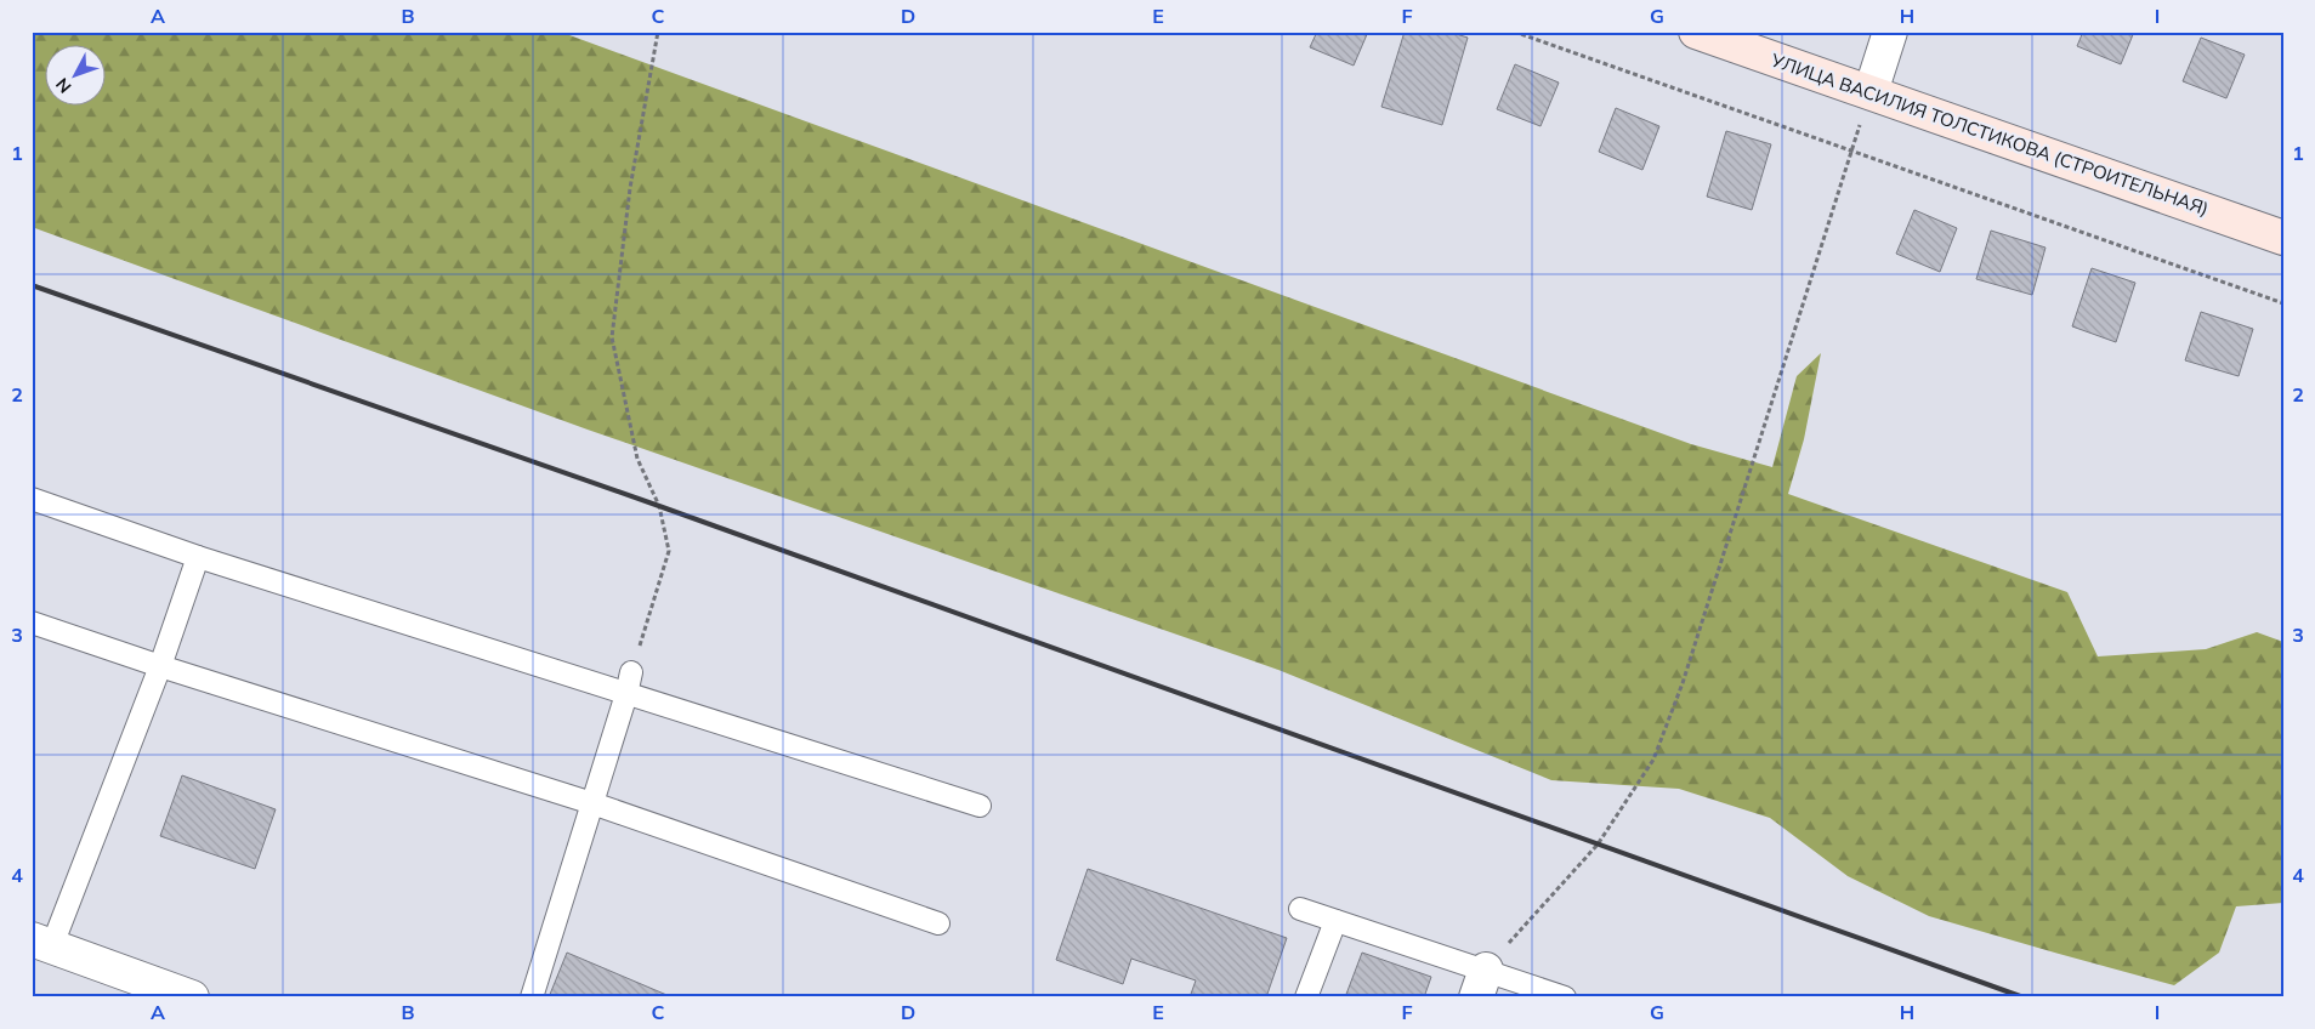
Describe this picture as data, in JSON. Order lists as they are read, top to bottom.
{
  "streets": {
    "main road": ["УЛИЦА ВАСИЛИЯ ТОЛСТИКОВА (СТРОИТЕЛЬНАЯ)"]
  },
  "north": "bottom left",
  "grid": {
    "columns": [
      "A",
      "B",
      "C",
      "D",
      "E",
      "F",
      "G",
      "H",
      "I"
    ],
    "rows": [
      "1",
      "2",
      "3",
      "4"
    ]
  }
}
